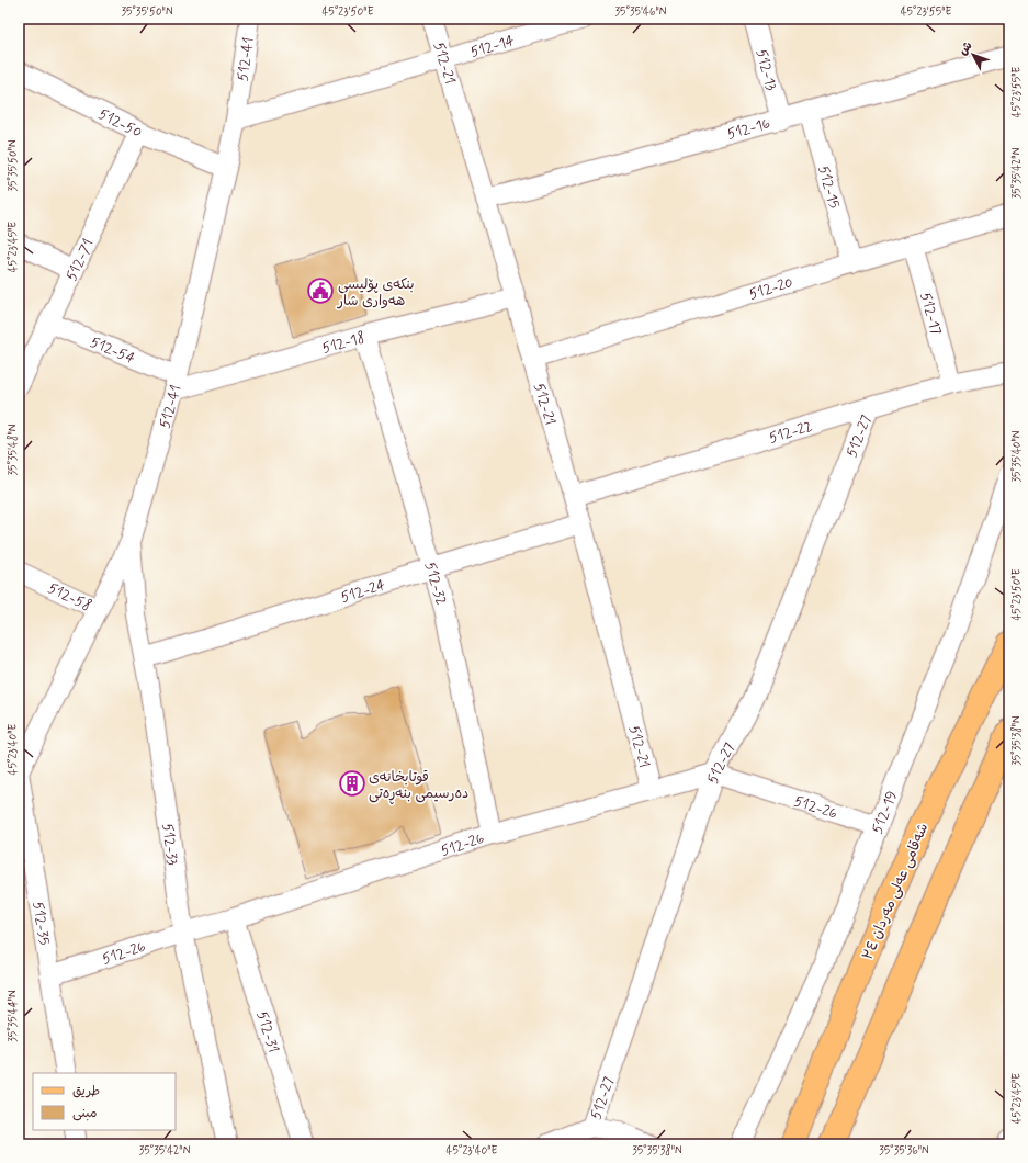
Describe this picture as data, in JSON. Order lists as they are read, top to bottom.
{
  "streets": {
    "main road": ["شەقامی عەلی مەردان ٣٤"],
    "street": [
      "512-14",
      "512-41",
      "512-21",
      "512-13",
      "512-50",
      "512-16",
      "512-15",
      "512-71",
      "512-20",
      "512-17",
      "512-18",
      "512-54",
      "512-22",
      "512-27",
      "512-32",
      "512-24",
      "512-58",
      "512-26",
      "512-19",
      "512-33",
      "512-35",
      "512-31"
    ]
  },
  "crossings": [
    ["512-14", "512-41"],
    ["512-14", "512-21"],
    ["512-41", "512-50"],
    ["512-41", "512-18"],
    ["512-41", "512-54"],
    ["512-41", "512-58"],
    ["512-41", "512-33"],
    ["512-41", "512-35"],
    ["512-21", "512-16"],
    ["512-21", "512-20"],
    ["512-21", "512-18"],
    ["512-21", "512-22"],
    ["512-21", "512-24"],
    ["512-21", "512-26"],
    ["512-13", "512-16"],
    ["512-50", "512-71"],
    ["512-16", "512-15"],
    ["512-15", "512-20"],
    ["512-71", "512-54"],
    ["512-20", "512-17"],
    ["512-17", "512-22"],
    ["512-18", "512-54"],
    ["512-18", "512-32"],
    ["512-22", "512-27"],
    ["512-27", "512-26"],
    ["512-32", "512-24"],
    ["512-32", "512-26"],
    ["512-24", "512-33"],
    ["512-26", "512-19"],
    ["512-26", "512-33"],
    ["512-26", "512-35"],
    ["512-26", "512-31"]
  ],
  "places": {
    "public building": ["بنکەی پۆلیسی هەواری شار"],
    "building": ["قوتابخانەی دەرسیمی بنەڕەتی"]
  },
  "legend": ["طريق", "مبنى"],
  "north": "top left",
  "coordinates": [
    "35°35'50\"N",
    "45°23'50\"E",
    "35°35'46\"N",
    "45°23'55\"E",
    "35°35'42\"N",
    "45°23'45\"E",
    "35°35'48\"N",
    "35°35'40\"N",
    "35°35'38\"N",
    "45°23'40\"E",
    "35°35'44\"N",
    "35°35'36\"N"
  ]
}
